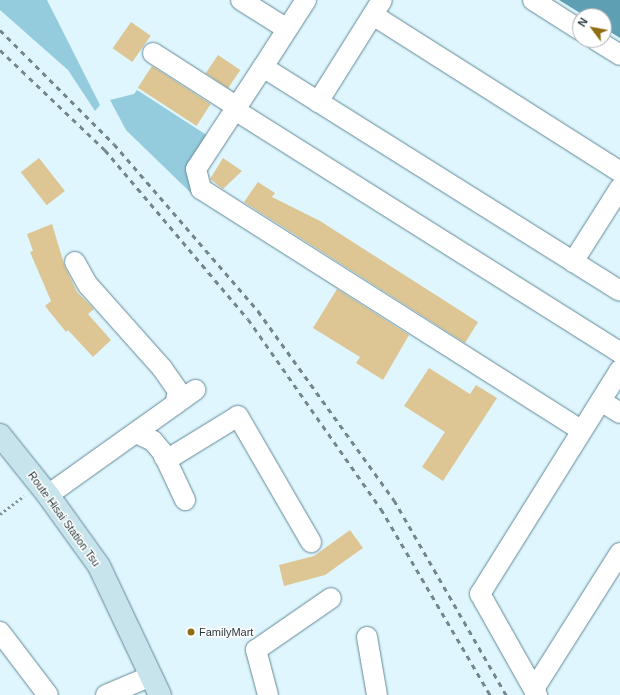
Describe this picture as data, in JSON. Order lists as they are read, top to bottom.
{
  "streets": {
    "main road": ["Route Hisai Station Tsu"]
  },
  "places": ["FamilyMart"],
  "north": "top left"
}
